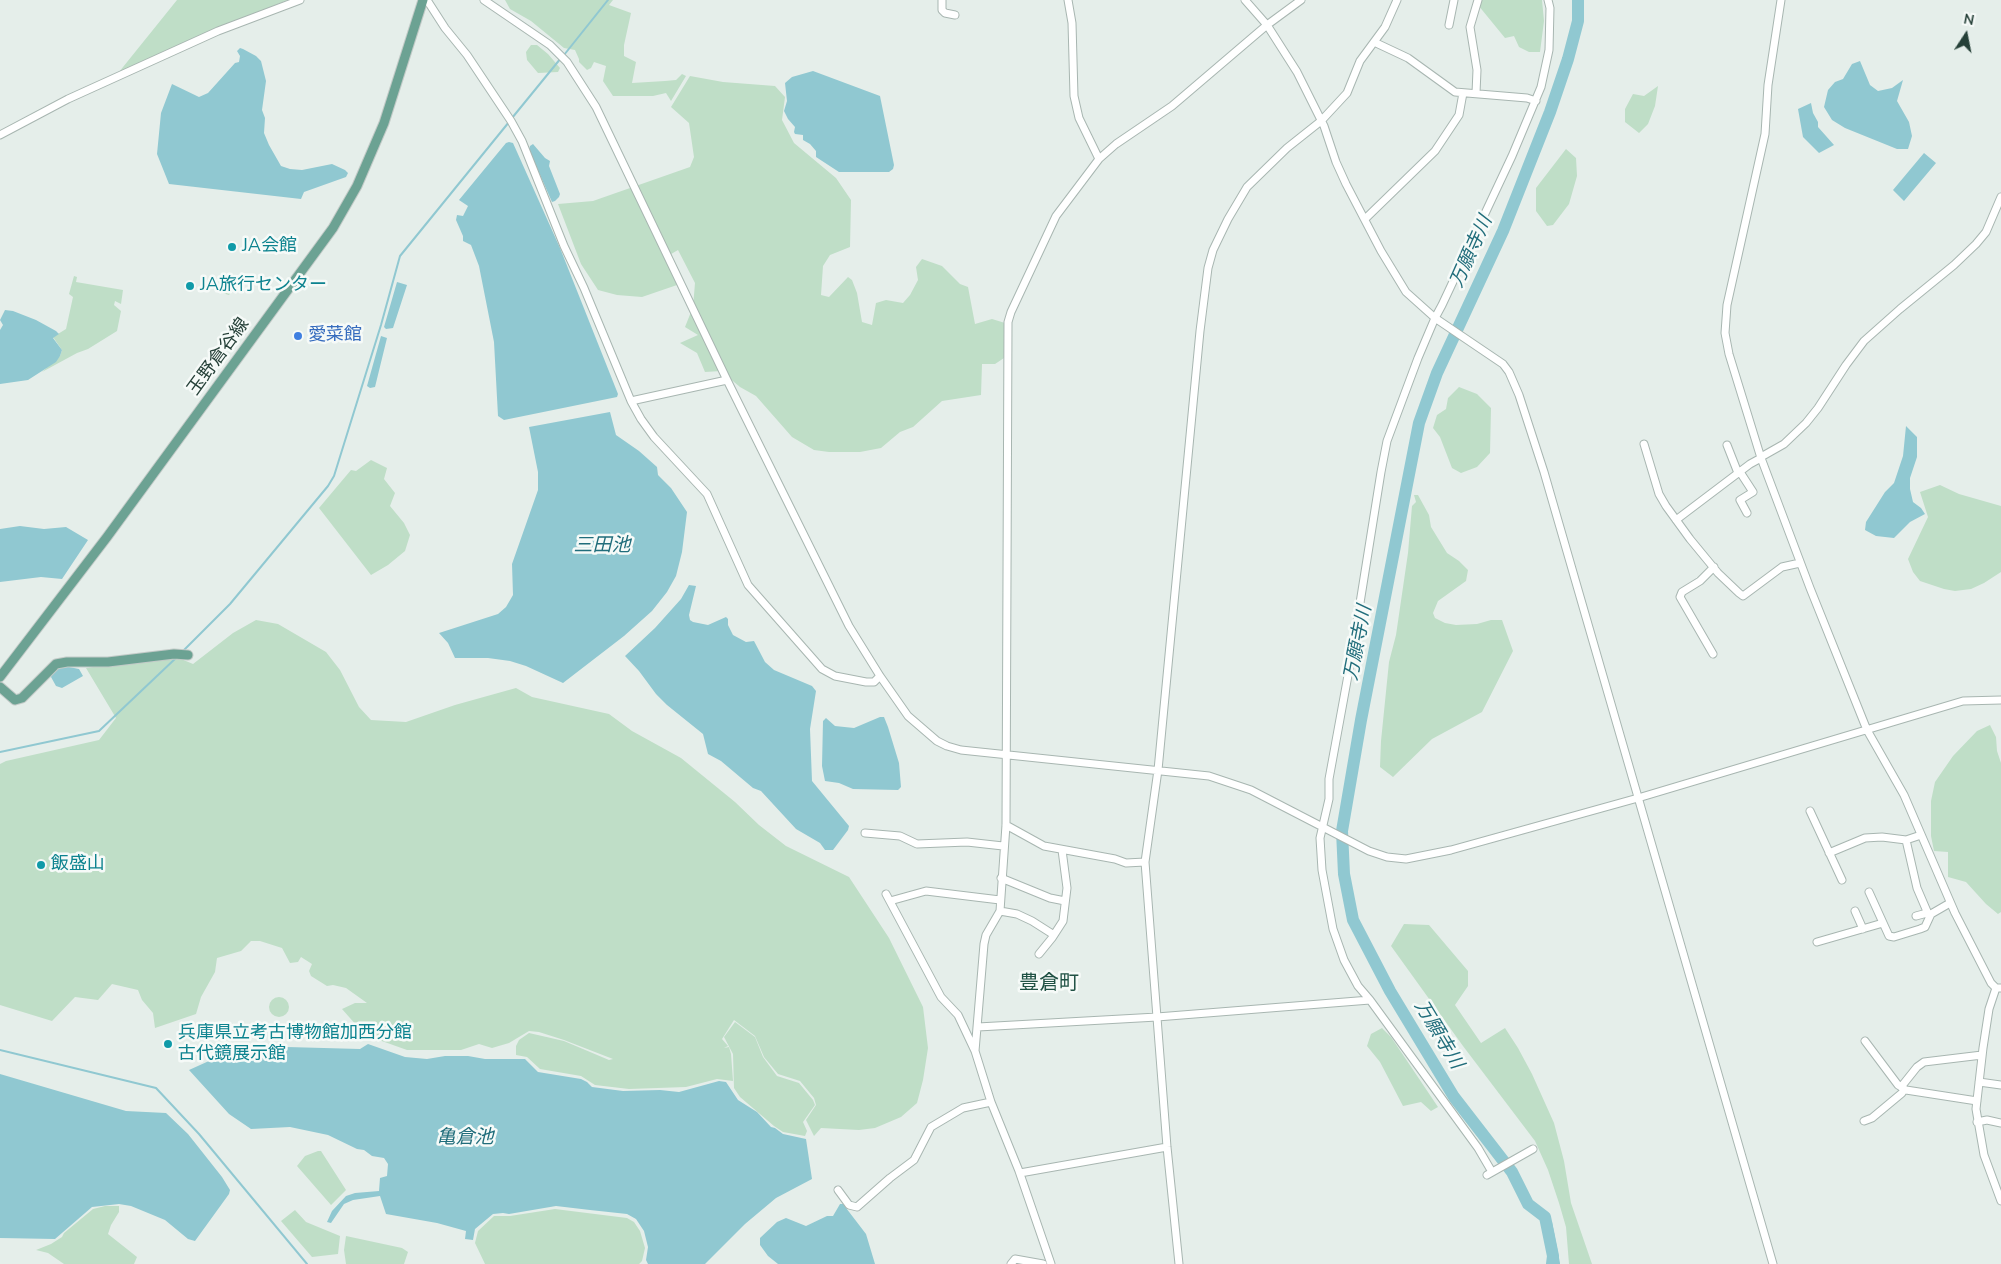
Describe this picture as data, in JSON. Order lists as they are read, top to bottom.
{
  "streets": {
    "main road": ["玉野倉谷線"]
  },
  "districts": ["豊倉町"],
  "water": ["万願寺川", "三田池", "亀倉池"],
  "places": [
    "JA会館",
    "JA旅行センター",
    "愛菜館",
    "飯盛山",
    "兵庫県立考古博物館加西分館 古代鏡展示館"
  ],
  "north": "top"
}
